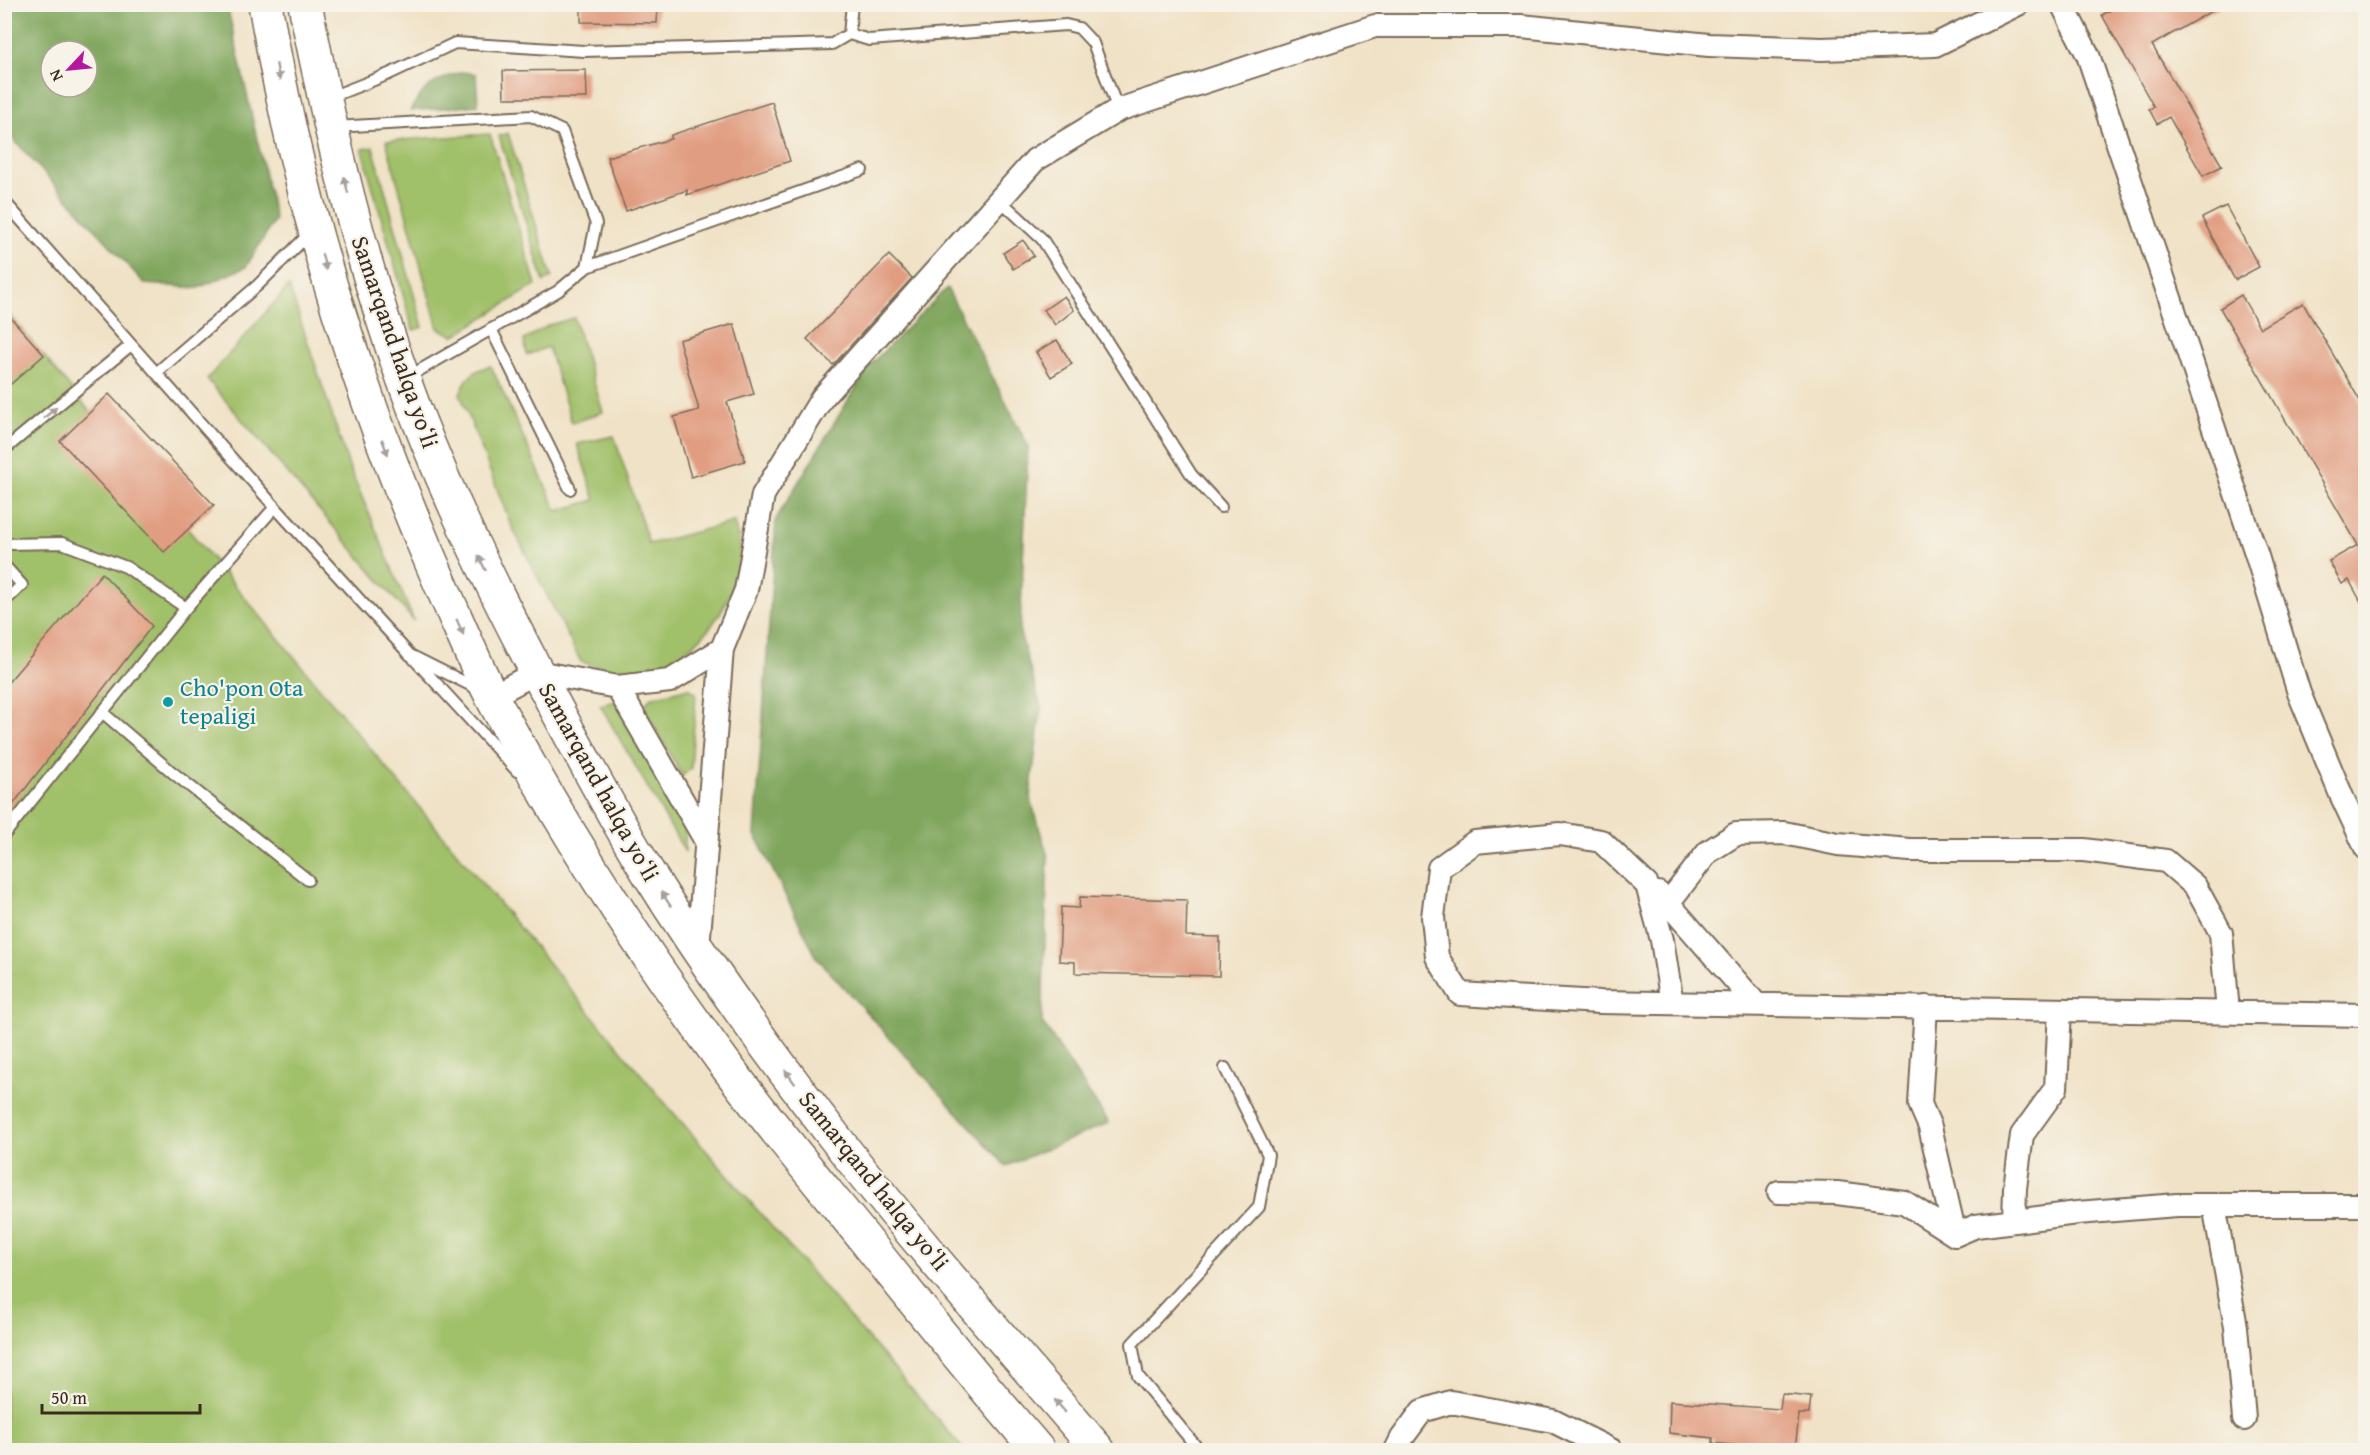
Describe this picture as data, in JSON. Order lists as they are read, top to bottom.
{
  "streets": {
    "highway": ["Samarqand halqa yoʻli"]
  },
  "places": ["Cho'pon Ota tepaligi"],
  "scale_bar": "50 m",
  "north": "bottom left"
}
